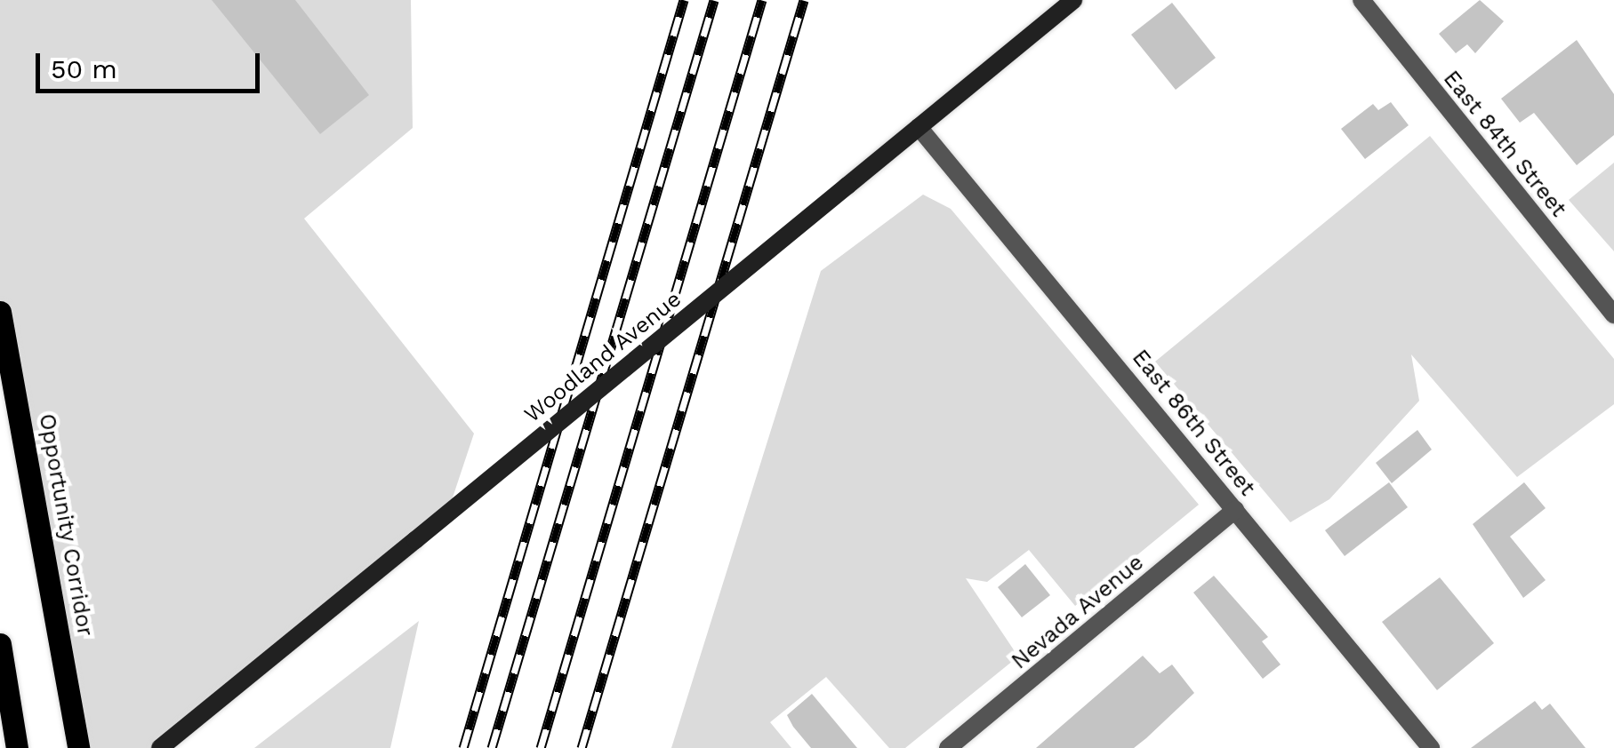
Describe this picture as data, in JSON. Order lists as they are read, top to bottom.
{
  "streets": {
    "main road": ["Woodland Avenue", "Opportunity Corridor"],
    "street": ["East 84th Street", "East 86th Street", "Nevada Avenue"]
  },
  "crossings": [
    ["Woodland Avenue", "East 86th Street"],
    ["East 86th Street", "Nevada Avenue"]
  ],
  "scale_bar": "50 m"
}
